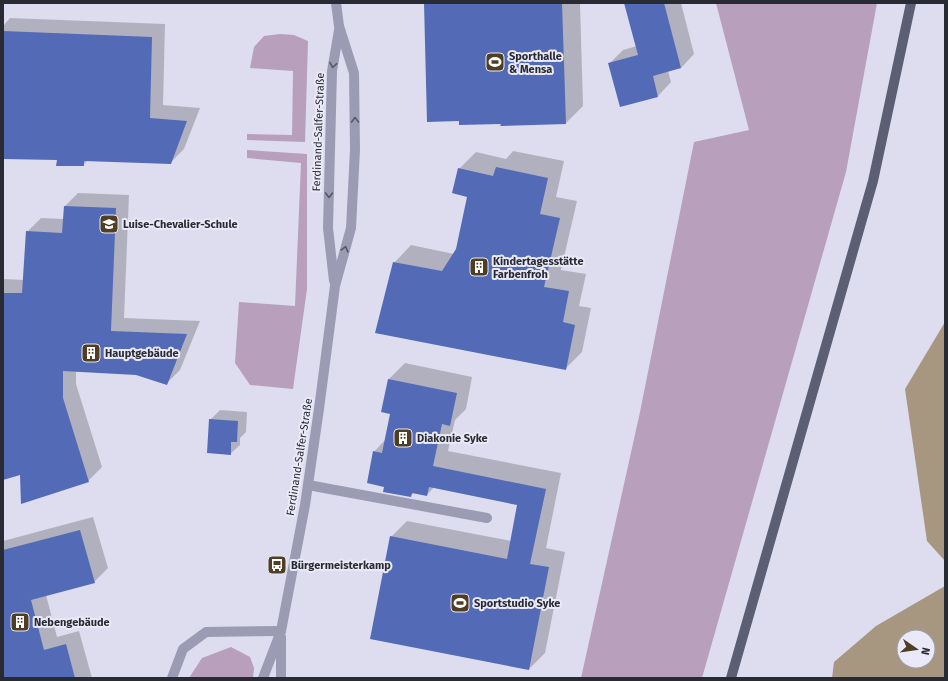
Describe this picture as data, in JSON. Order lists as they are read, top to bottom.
{
  "streets": {
    "street": ["Ferdinand-Salfer-Straße"]
  },
  "places": {
    "sports": ["Sporthalle & Mensa", "Sportstudio Syke"],
    "school or university": ["Luise-Chevalier-Schule"],
    "building": [
      "Kindertagesstätte Farbenfroh",
      "Hauptgebäude",
      "Diakonie Syke",
      "Nebengebäude"
    ],
    "bus stop": ["Bürgermeisterkamp"]
  },
  "north": "right"
}
